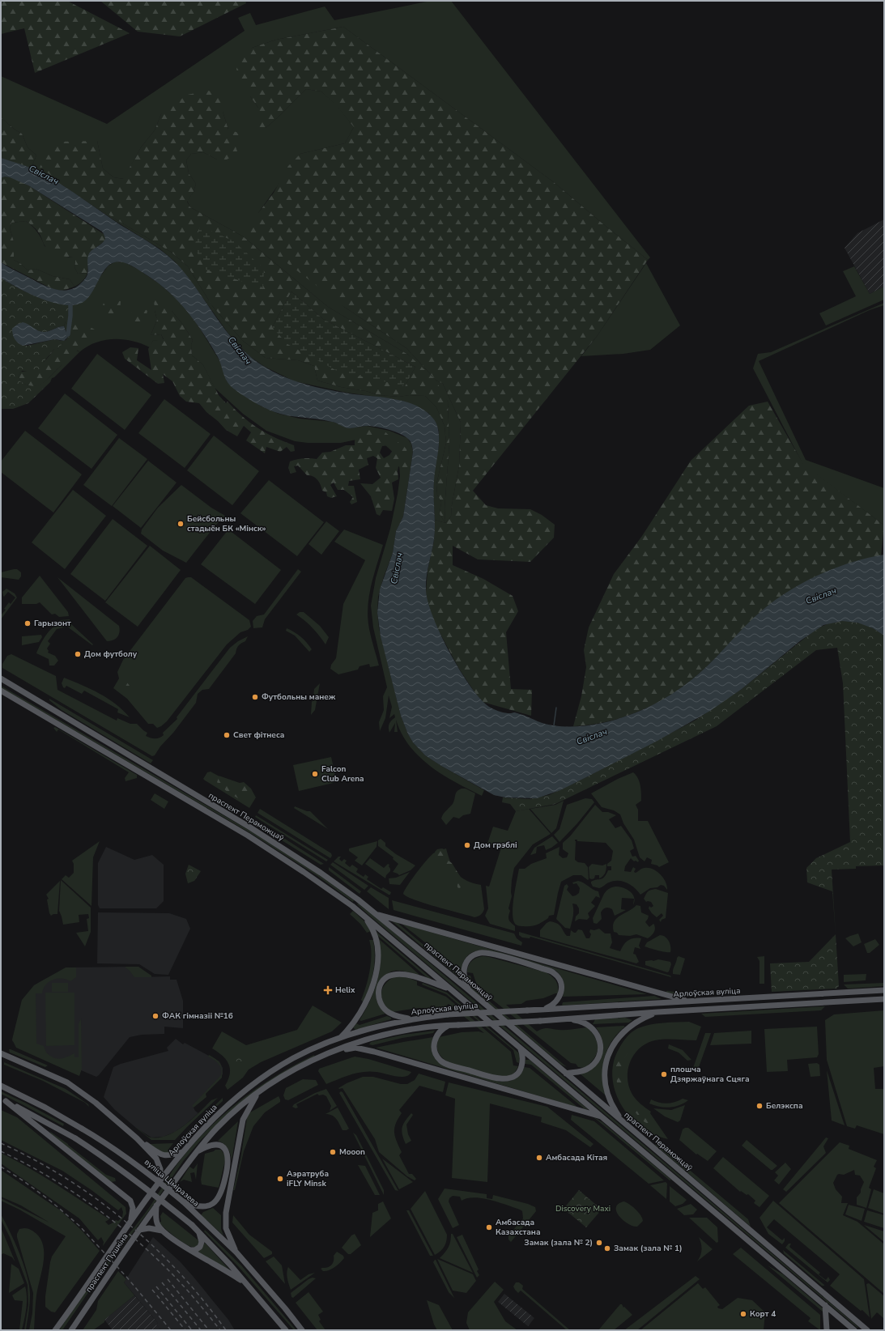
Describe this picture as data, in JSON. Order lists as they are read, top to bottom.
{
  "streets": {
    "main road": [
      "праспект Пераможцаў",
      "Арлоўская вуліца",
      "вуліца Ціміразева",
      "праспект Пушкіна"
    ]
  },
  "crossings": [
    ["Арлоўская вуліца", "праспект Пушкіна"]
  ],
  "water": ["Свіслач"],
  "parks": ["Discovery Maxi"],
  "places": {
    "other": [
      "Бейсбольны стадыён БК «Мінск»",
      "Гарызонт",
      "Дом футболу",
      "Футбольны манеж",
      "Свет фітнеса",
      "Falcon Club Arena",
      "Дом грэблі",
      "ФАК гімназіі №16",
      "плошча Дзяржаўнага Сцяга",
      "Белэкспа",
      "Mooon",
      "Амбасада Кітая",
      "Аэратруба iFLY Minsk",
      "Амбасада Казахстана",
      "Замак (зала № 2)",
      "Замак (зала № 1)",
      "Корт 4"
    ],
    "health": ["Helix"]
  }
}
